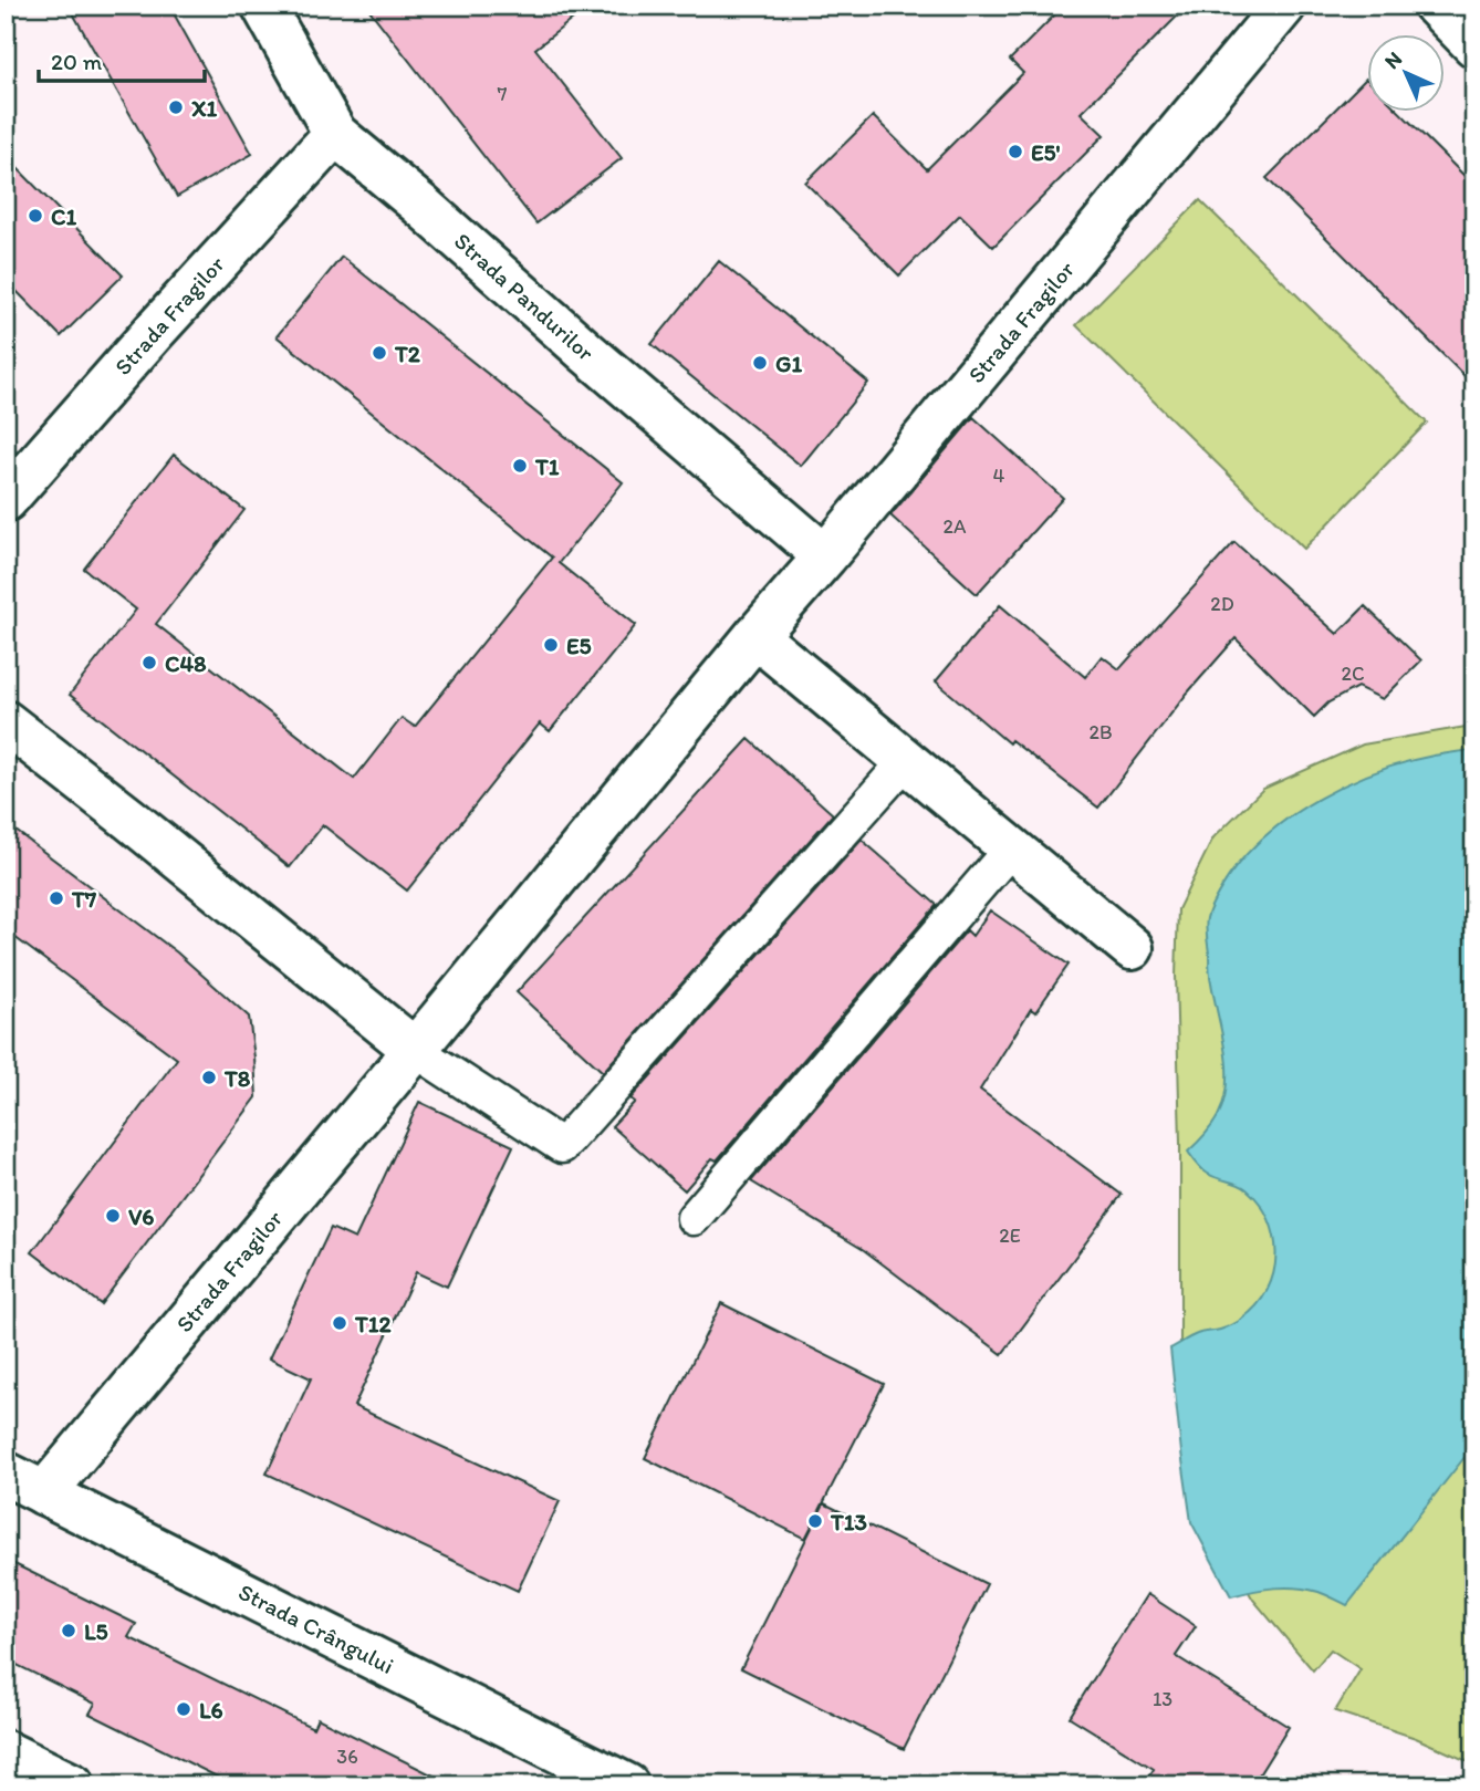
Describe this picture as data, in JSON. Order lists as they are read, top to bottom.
{
  "streets": {
    "street": ["Strada Pandurilor", "Strada Fragilor", "Strada Crângului"]
  },
  "crossings": [
    ["Strada Pandurilor", "Strada Fragilor"],
    ["Strada Fragilor", "Strada Crângului"]
  ],
  "places": [
    "X1",
    "E5'",
    "C1",
    "T2",
    "G1",
    "T1",
    "E5",
    "C48",
    "T7",
    "T8",
    "V6",
    "T12",
    "T13",
    "L5",
    "L6"
  ],
  "house_numbers": [
    "7",
    "4",
    "2A",
    "2D",
    "2C",
    "2B",
    "2E",
    "13",
    "36"
  ],
  "scale_bar": "20 m",
  "north": "top left"
}
